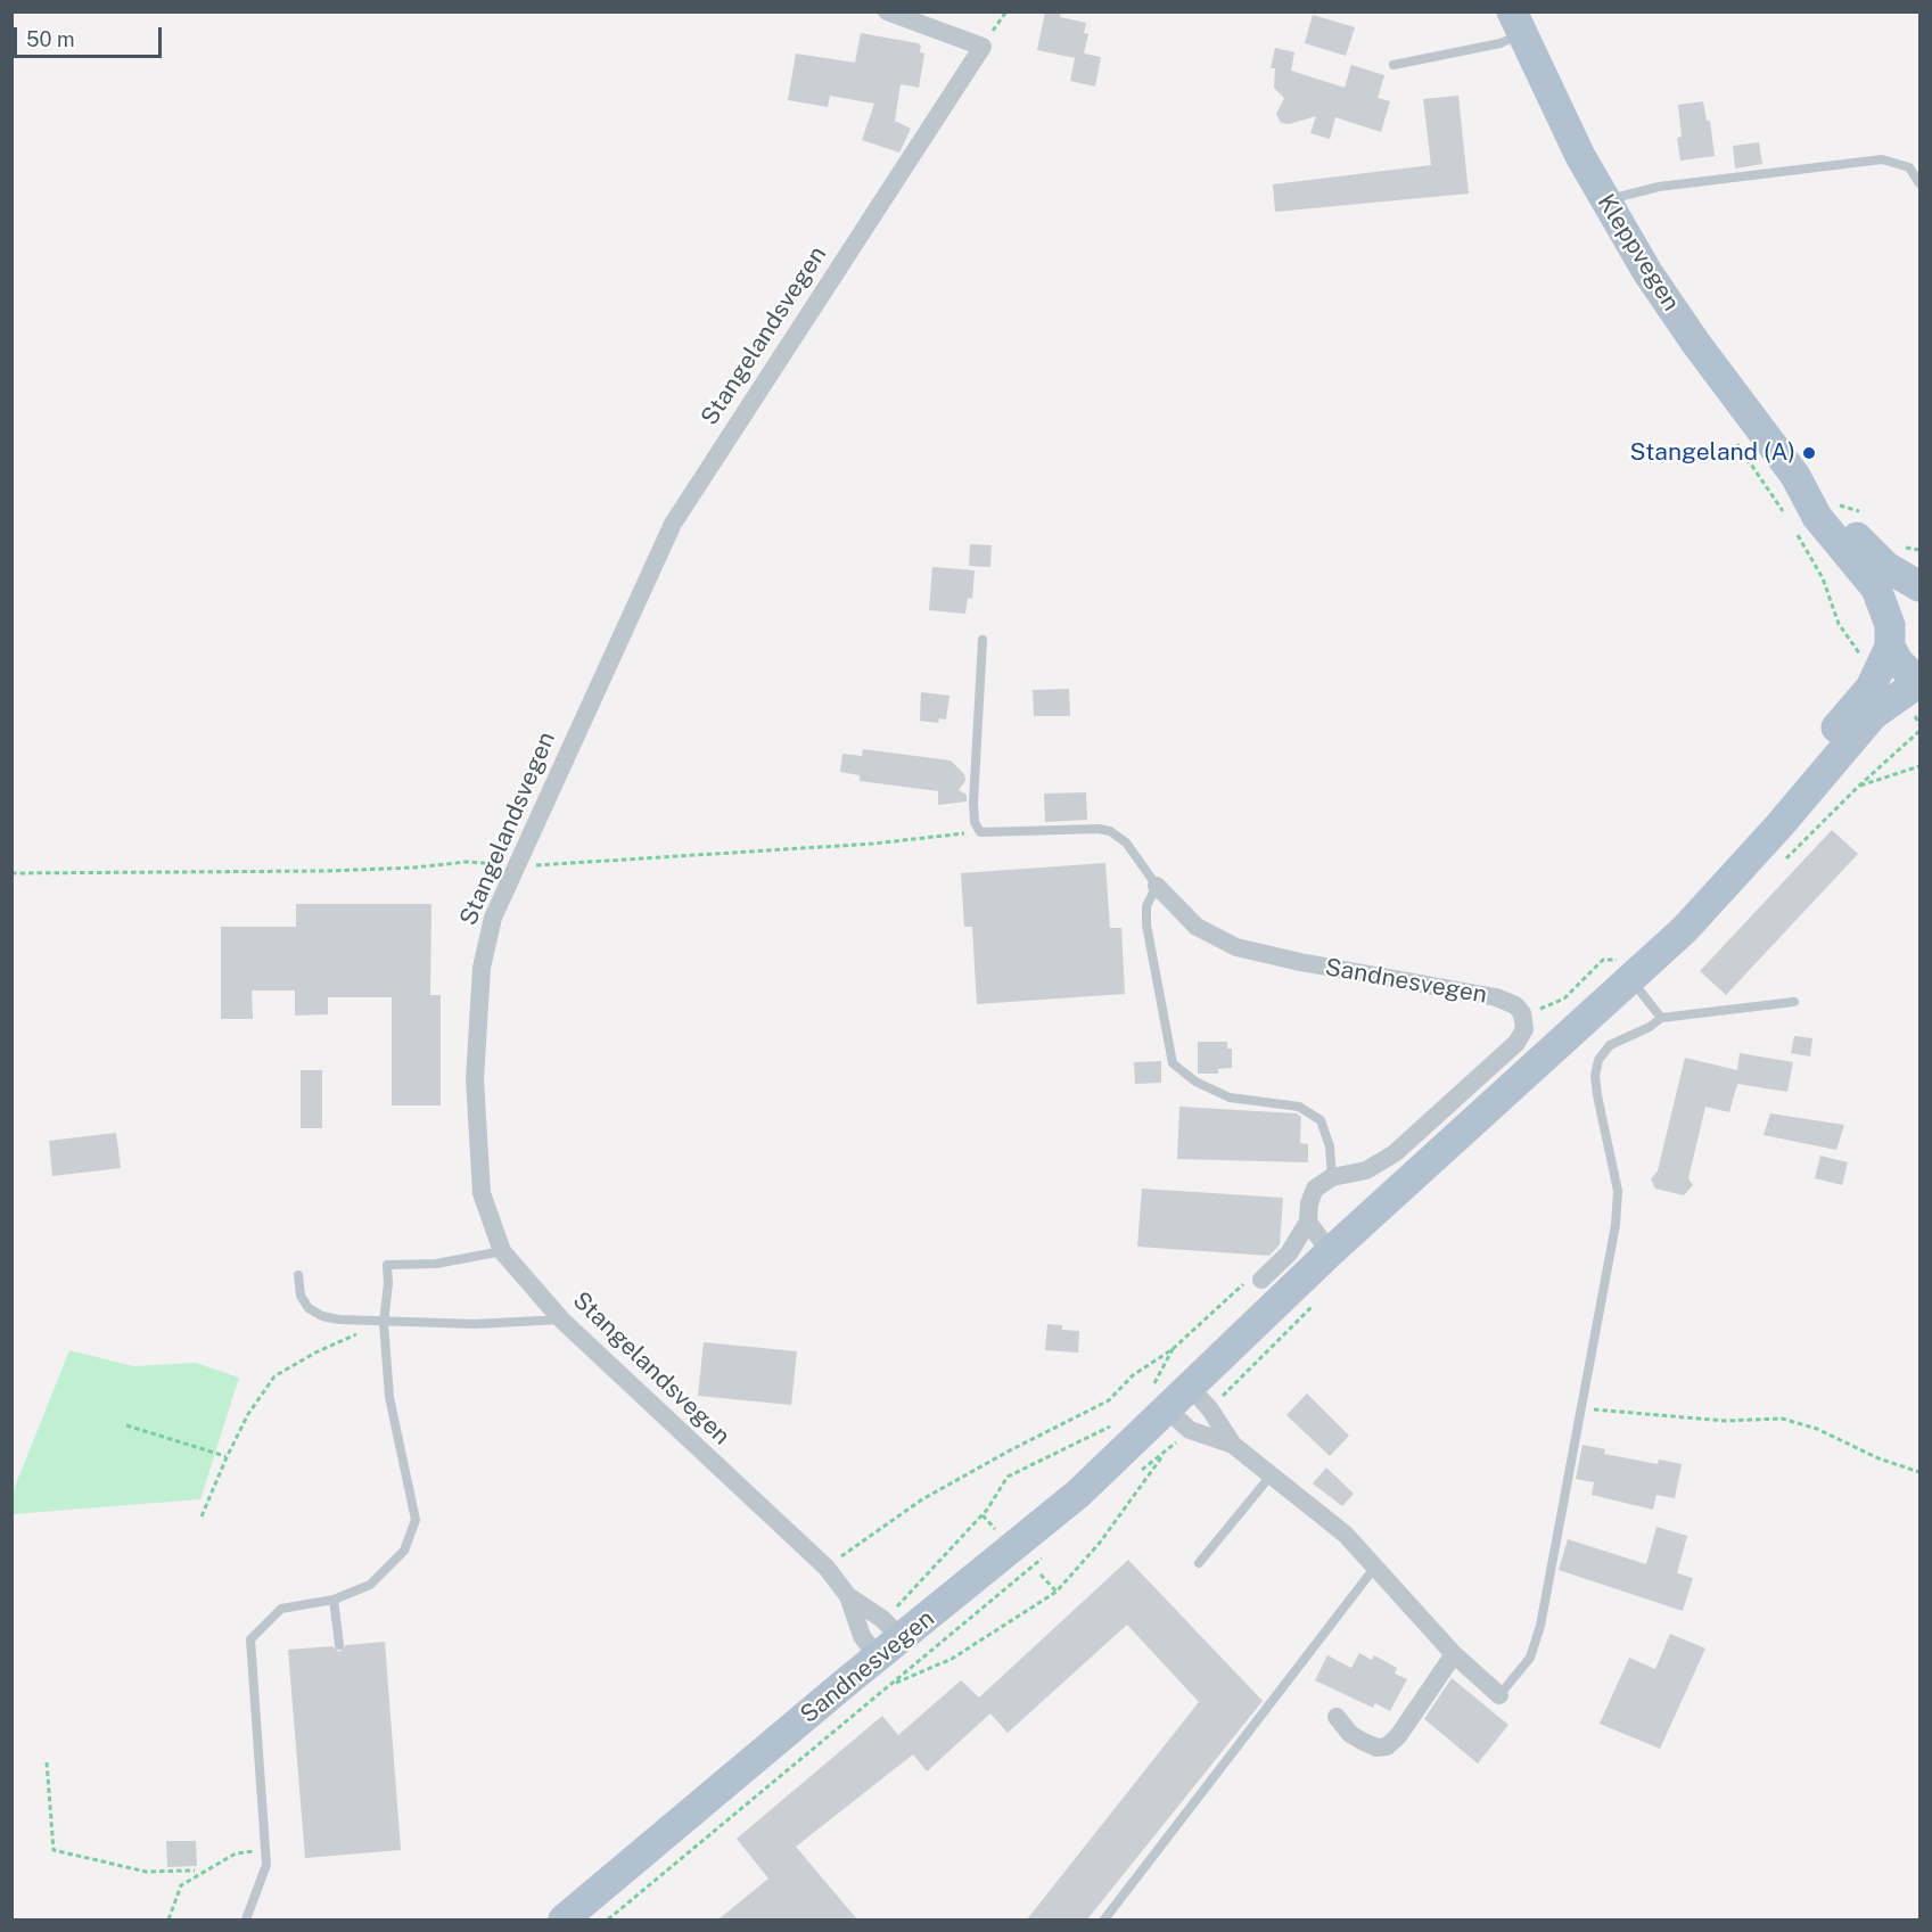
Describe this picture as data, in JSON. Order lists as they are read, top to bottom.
{
  "streets": {
    "main road": ["Kleppvegen", "Sandnesvegen"],
    "street": ["Stangelandsvegen"]
  },
  "crossings": [
    ["Kleppvegen", "Sandnesvegen"],
    ["Stangelandsvegen", "Sandnesvegen"]
  ],
  "places": ["Stangeland (A)"],
  "scale_bar": "50 m"
}
